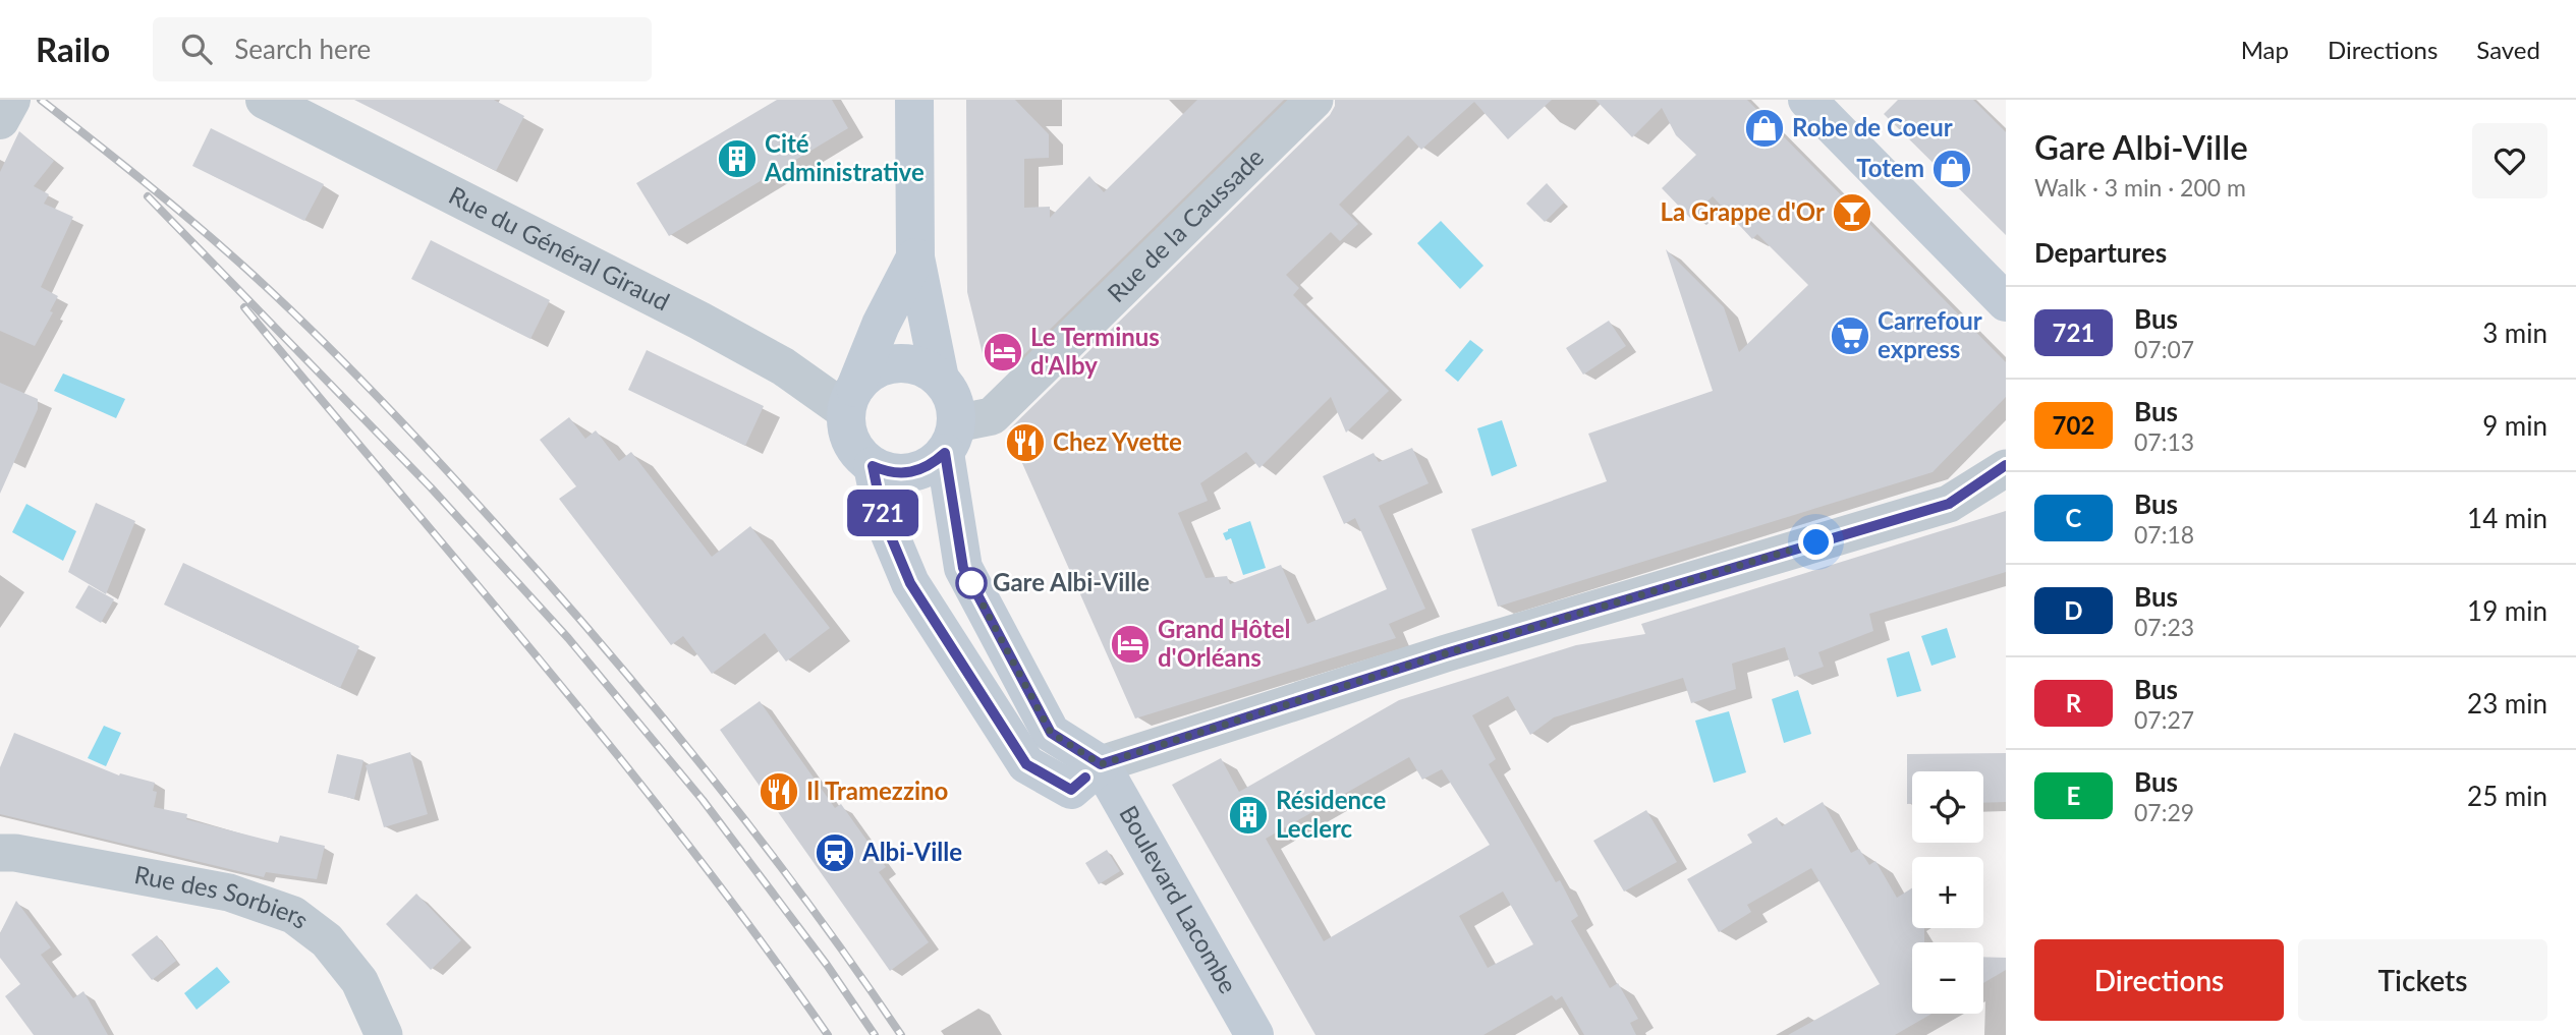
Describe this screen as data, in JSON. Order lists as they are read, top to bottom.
{
  "streets": {
    "main road": ["Boulevard Lacombe"],
    "street": ["Rue de la Caussade", "Rue du Général Giraud", "Rue des Sorbiers"]
  },
  "crossings": [
    ["Rue de la Caussade", "Rue du Général Giraud"]
  ],
  "places": {
    "shop": ["Robe de Coeur", "Totem"],
    "building": ["Cité Administrative", "Résidence Leclerc"],
    "bar": ["La Grappe d'Or"],
    "supermarket": ["Carrefour express"],
    "hotel": ["Le Terminus d'Alby", "Grand Hôtel d'Orléans"],
    "restaurant": ["Chez Yvette", "Il Tramezzino"],
    "other": ["Gare Albi-Ville"],
    "station": ["Albi-Ville"]
  },
  "lines": ["bus line 721"],
  "page": {
    "header": "Railo",
    "search": "Search here",
    "nav": ["Map", "Directions", "Saved"],
    "on_map": "721",
    "heading": [
      ["Gare Albi-Ville", "Walk · 3 min · 200 m"],
      "Departures"
    ],
    "list": [
      {
        "mark": "721",
        "name": "Bus",
        "note": "07:07",
        "value": "3 min"
      },
      {
        "mark": "702",
        "name": "Bus",
        "note": "07:13",
        "value": "9 min"
      },
      {
        "mark": "C",
        "name": "Bus",
        "note": "07:18",
        "value": "14 min"
      },
      {
        "mark": "D",
        "name": "Bus",
        "note": "07:23",
        "value": "19 min"
      },
      {
        "mark": "R",
        "name": "Bus",
        "note": "07:27",
        "value": "23 min"
      },
      {
        "mark": "E",
        "name": "Bus",
        "note": "07:29",
        "value": "25 min"
      }
    ],
    "map_buttons": ["+", "−"],
    "buttons": ["Directions", "Tickets"]
  }
}
